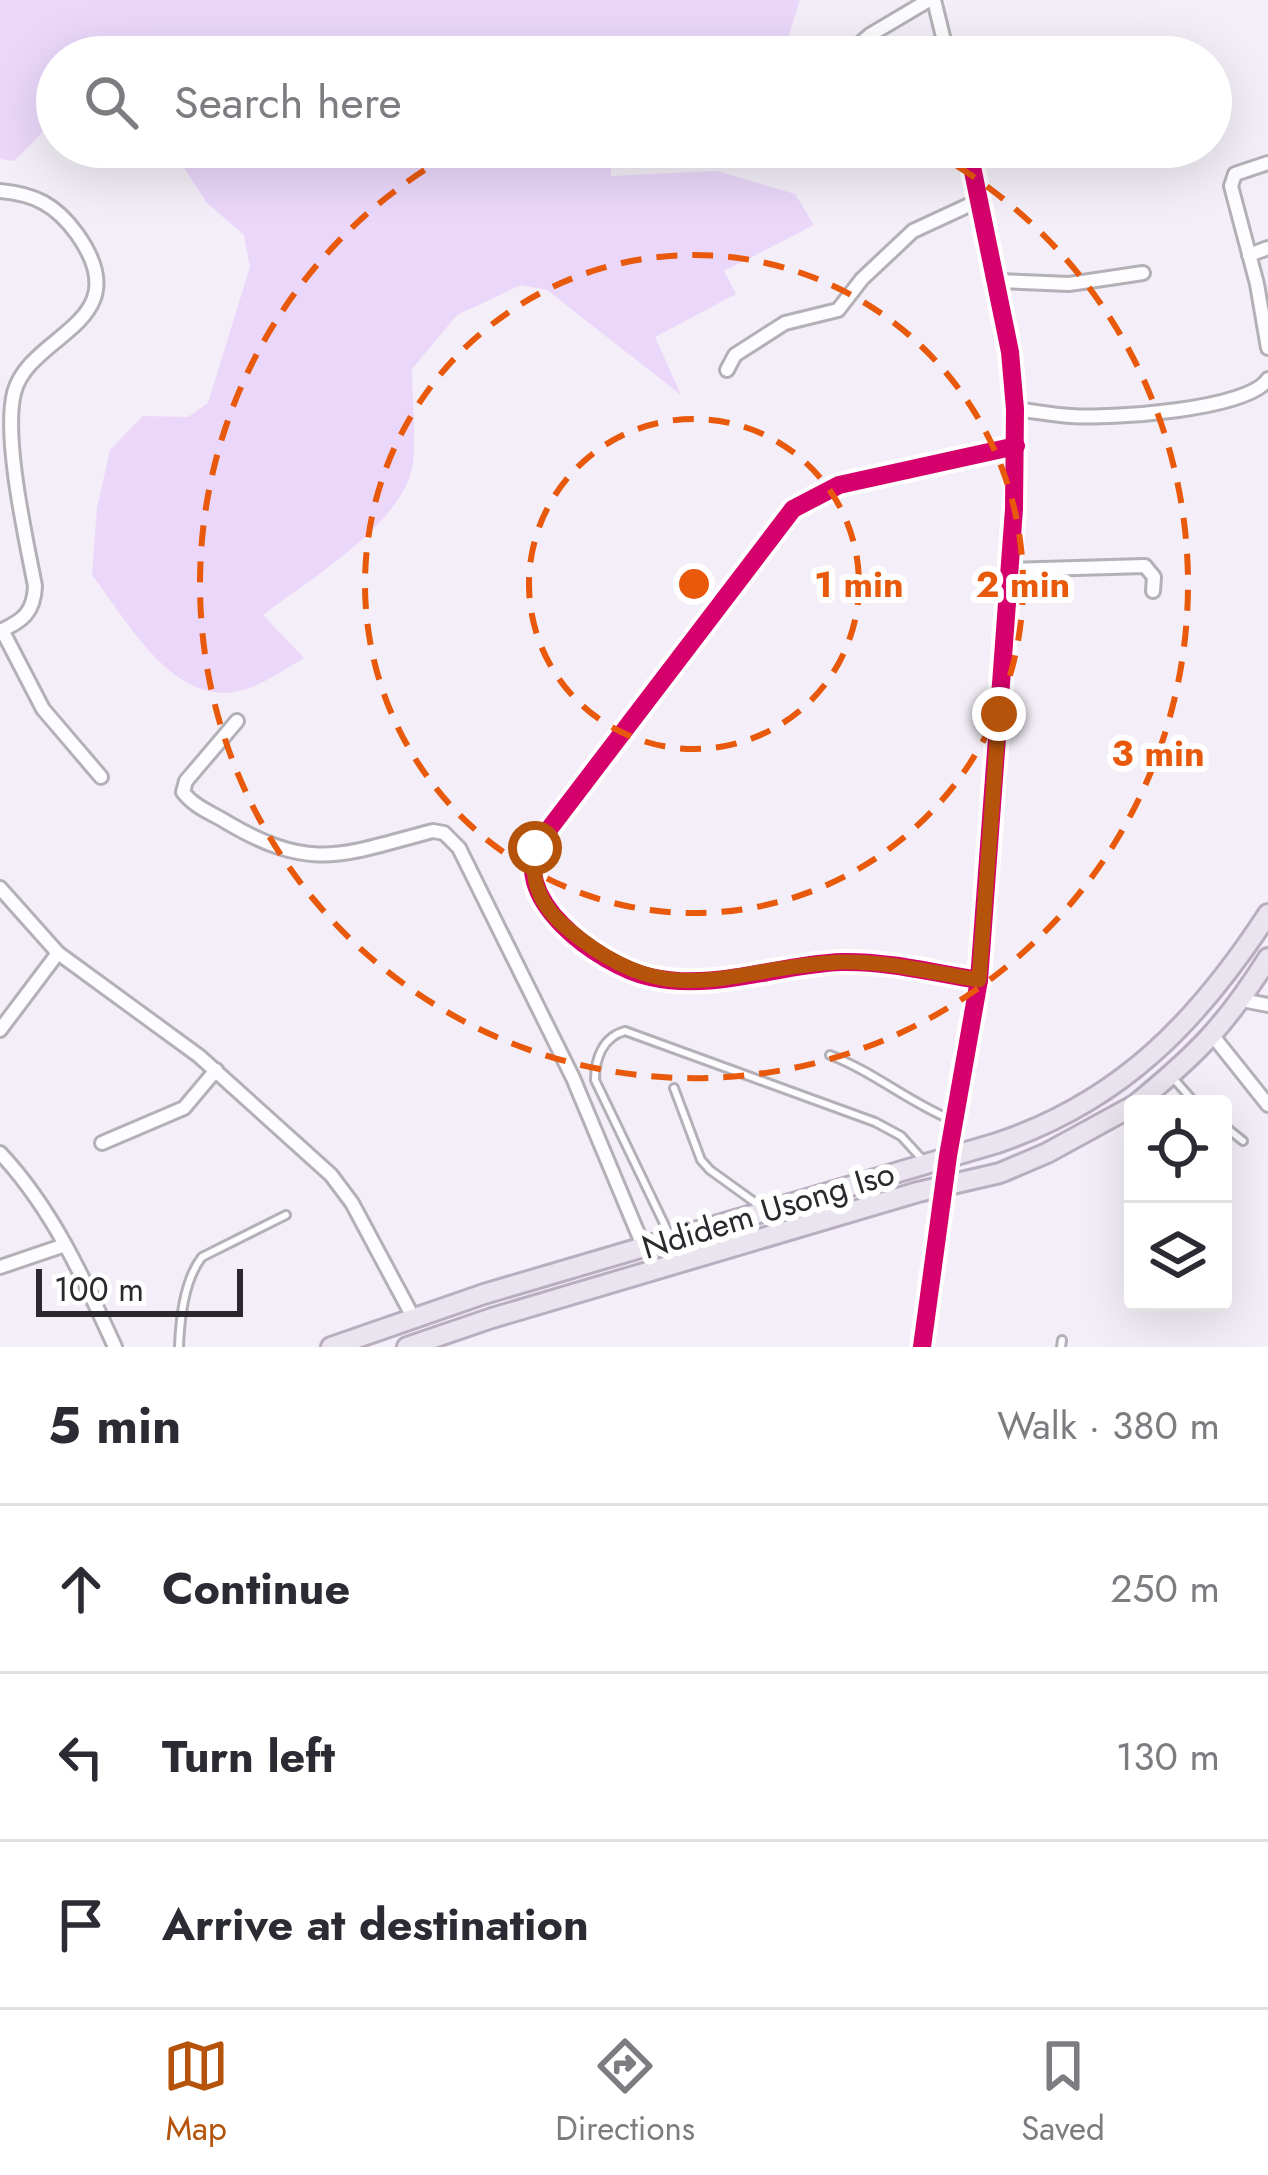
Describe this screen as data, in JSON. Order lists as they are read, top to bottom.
{
  "streets": {
    "highway": ["Ndidem Usong Iso"]
  },
  "scale_bar": "100 m",
  "page": {
    "search": "Search here",
    "scale": "100 m",
    "heading": ["5 min", "Walk · 380 m"],
    "list": [
      ["Continue", "250 m"],
      ["Turn left", "130 m"],
      "Arrive at destination"
    ],
    "nav": ["Map", "Directions", "Saved"]
  },
  "rings": ["1 min", "2 min", "3 min"]
}
